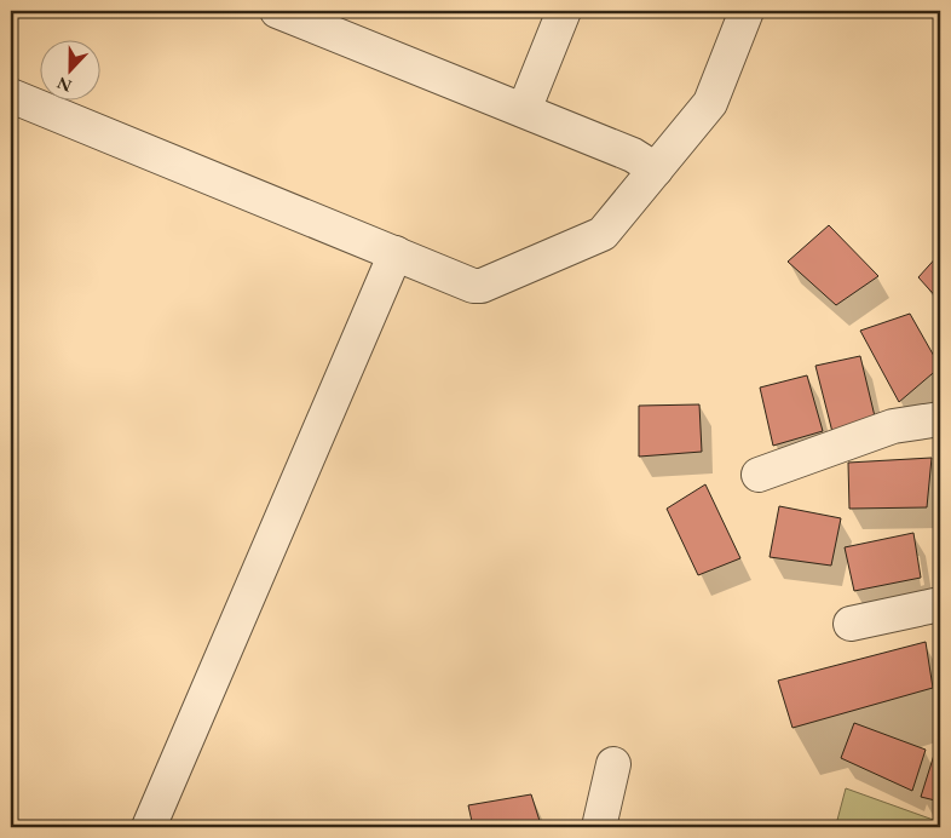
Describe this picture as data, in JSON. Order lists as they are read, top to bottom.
{
  "north": "bottom"
}
